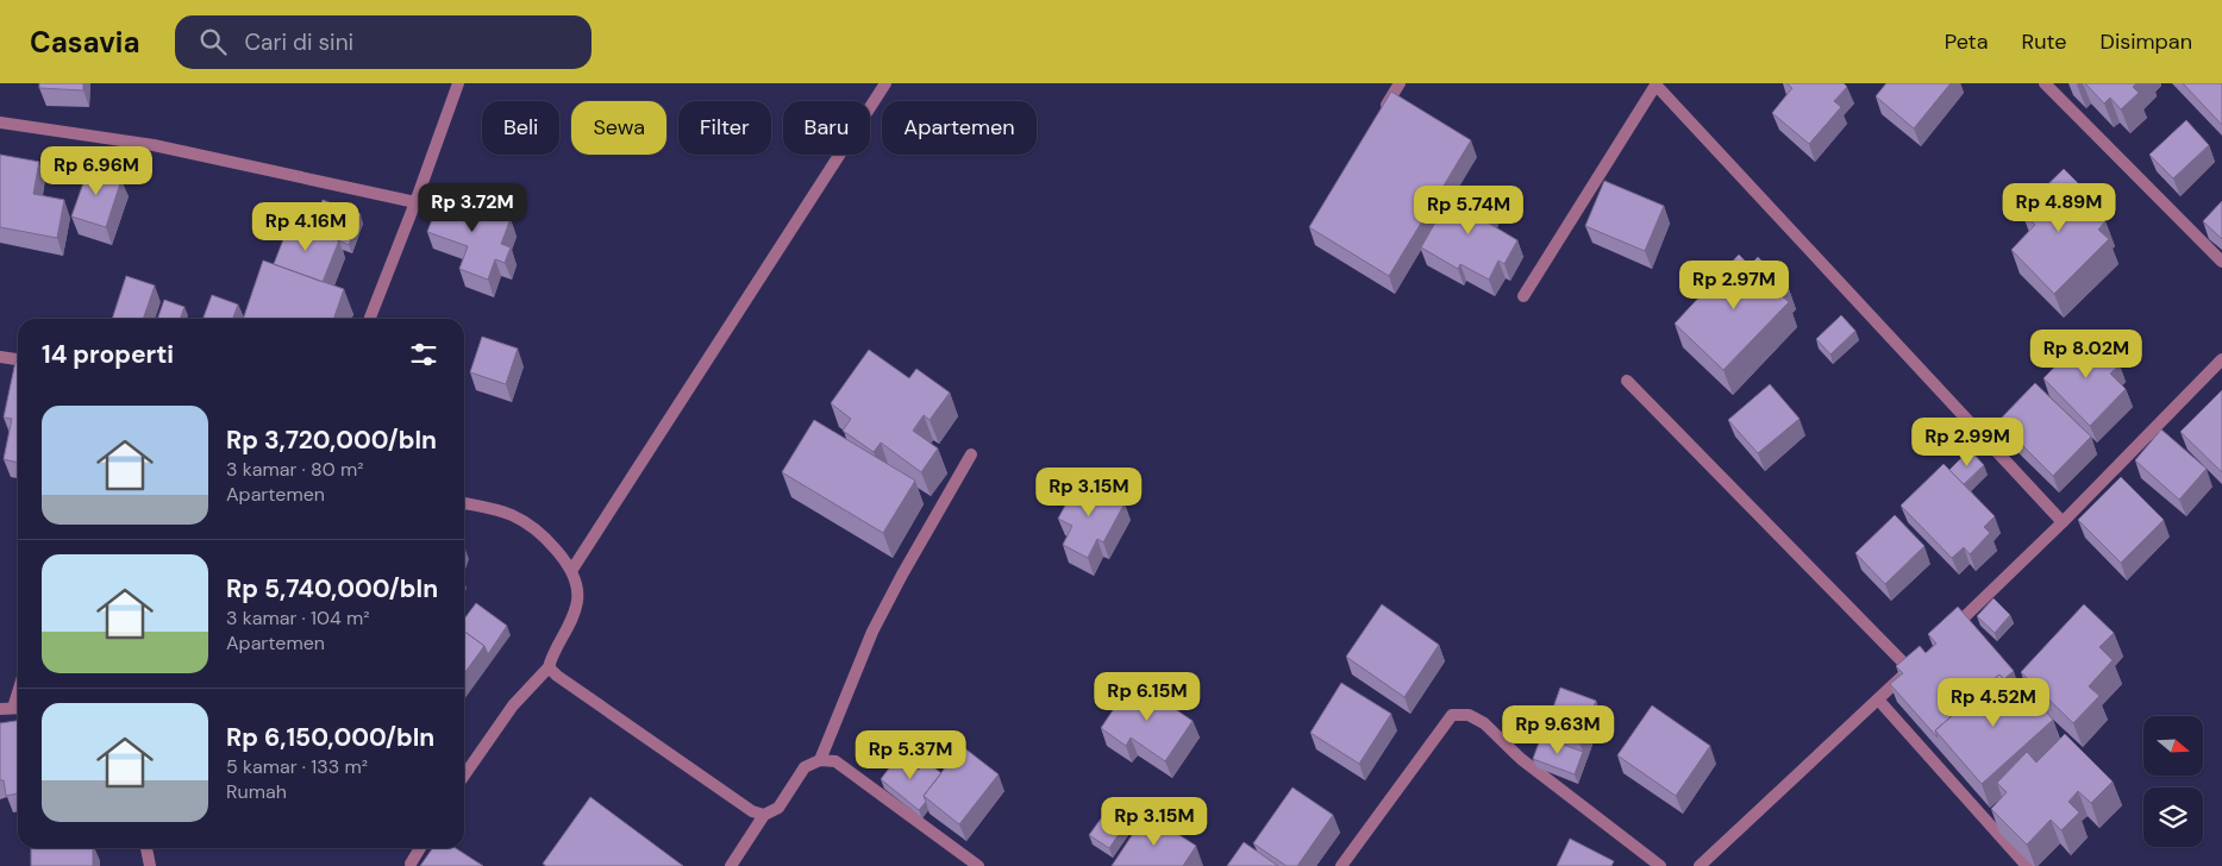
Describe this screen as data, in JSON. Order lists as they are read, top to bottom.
{
  "north": "right",
  "page": {
    "header": "Casavia",
    "search": "Cari di sini",
    "nav": ["Peta", "Rute", "Disimpan"],
    "chip": [
      "Beli",
      "Sewa",
      "Filter",
      "Baru",
      "Apartemen"
    ],
    "price": [
      "Rp 6.96M",
      "Rp 3.72M",
      "Rp 4.89M",
      "Rp 5.74M",
      "Rp 4.16M",
      "Rp 2.97M",
      "Rp 8.02M",
      "Rp 2.99M",
      "Rp 3.15M",
      "Rp 6.15M",
      "Rp 4.52M",
      "Rp 9.63M",
      "Rp 5.37M",
      "Rp 3.15M"
    ],
    "heading": "14 properti",
    "list": [
      {
        "name": "Rp 3,720,000/bln",
        "note": "3 kamar · 80 m² · Apartemen"
      },
      {
        "name": "Rp 5,740,000/bln",
        "note": "3 kamar · 104 m² · Apartemen"
      },
      {
        "name": "Rp 6,150,000/bln",
        "note": "5 kamar · 133 m² · Rumah"
      }
    ]
  }
}
